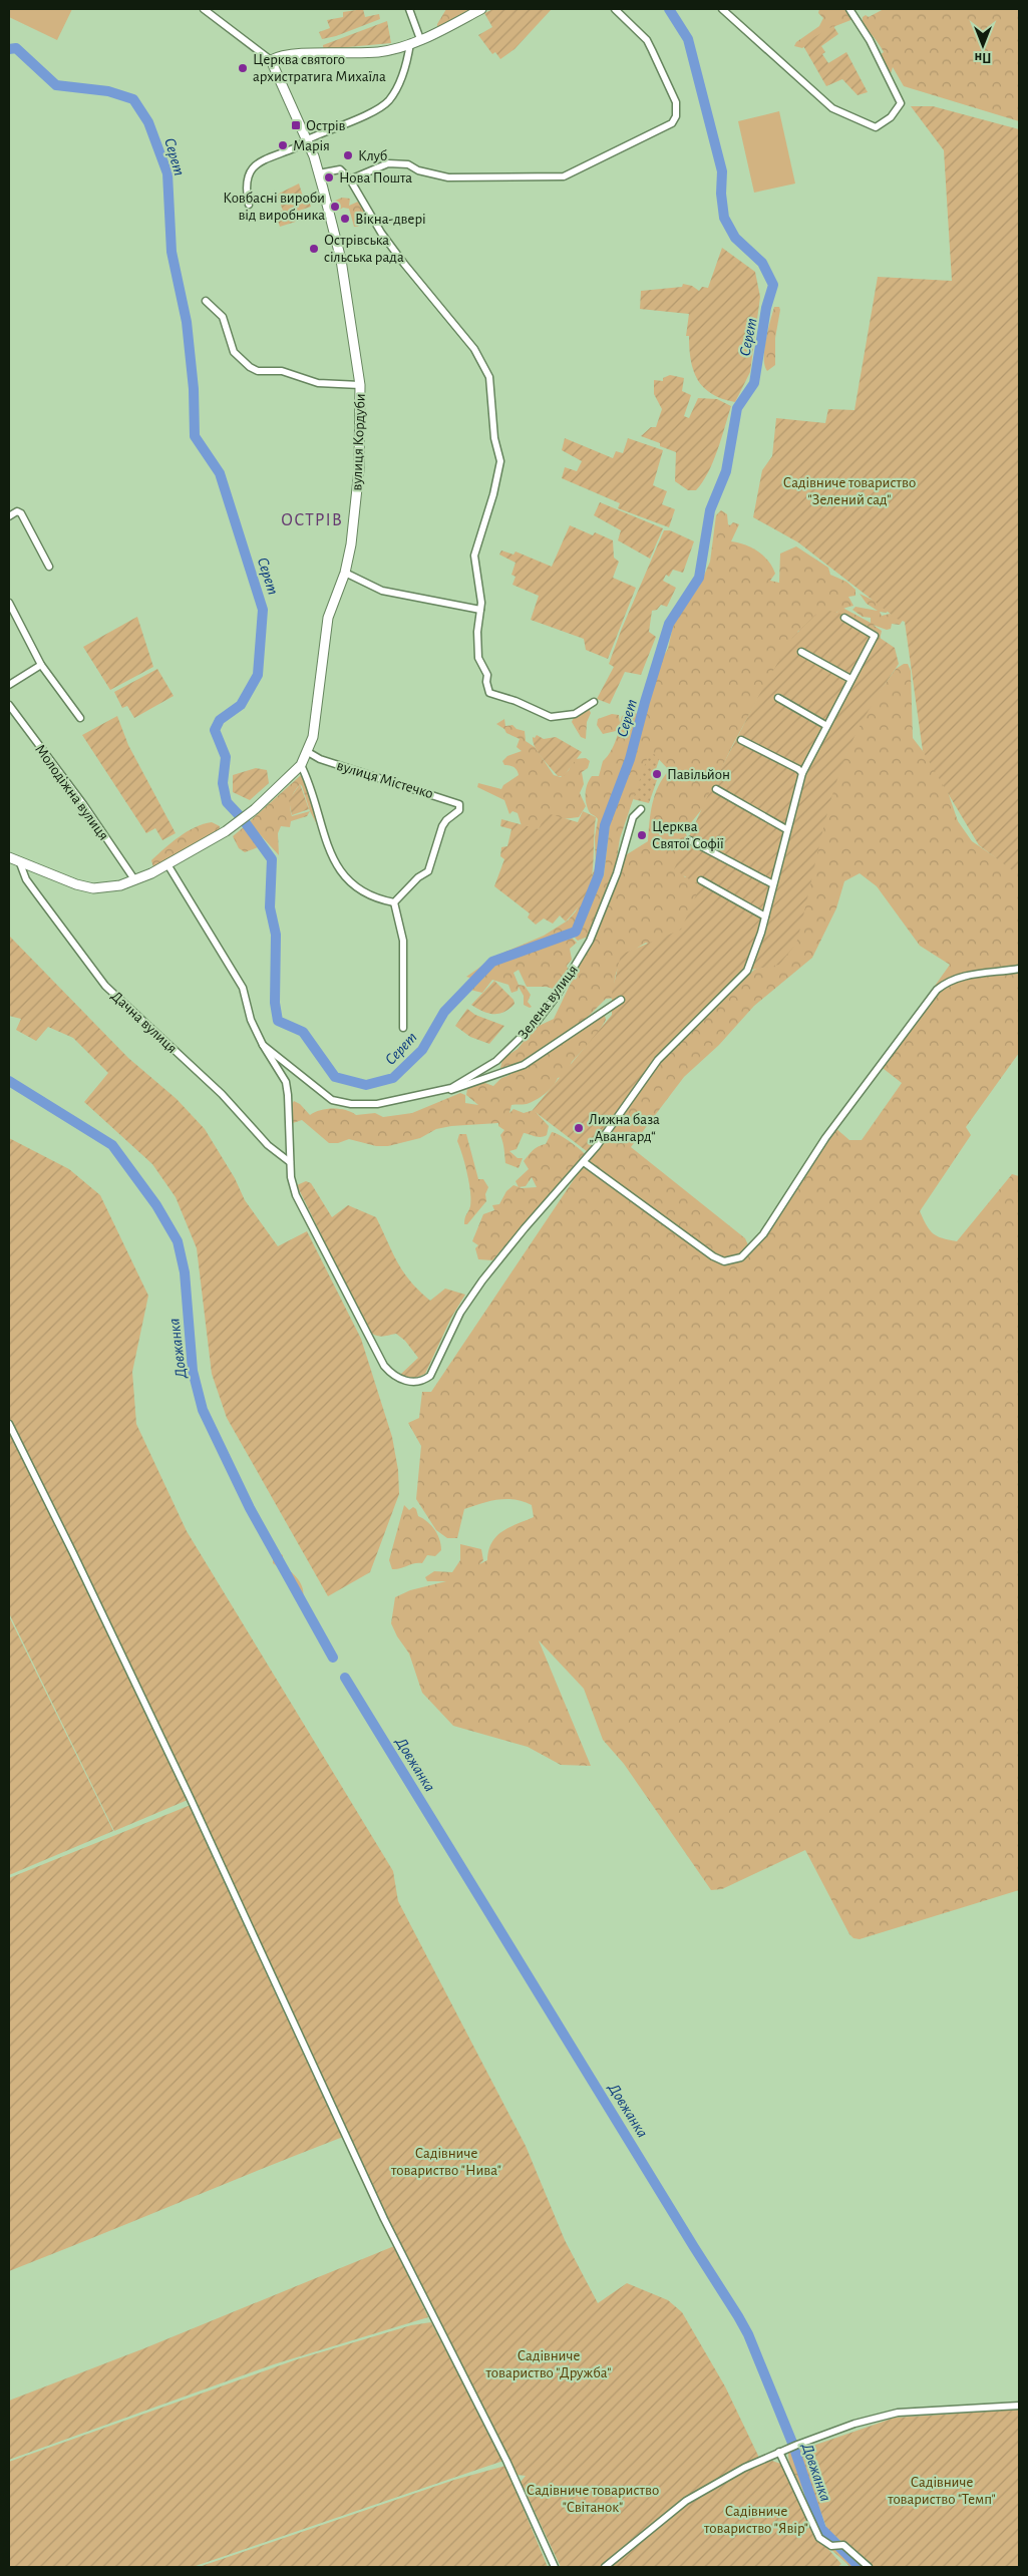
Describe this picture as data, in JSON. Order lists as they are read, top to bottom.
{
  "streets": {
    "street": [
      "вулиця Кордуби",
      "вулиця Містечко",
      "Молодіжна вулиця",
      "Зелена вулиця",
      "Дачна вулиця"
    ]
  },
  "crossings": [
    ["вулиця Кордуби", "вулиця Містечко"],
    ["вулиця Кордуби", "Молодіжна вулиця"],
    ["вулиця Кордуби", "Зелена вулиця"],
    ["вулиця Кордуби", "Дачна вулиця"]
  ],
  "districts": ["ОСТРІВ"],
  "water": ["Серет", "Довжанка"],
  "parks": [
    "Садівниче товариство \"Зелений сад\"",
    "Садівниче товариство \"Нива\"",
    "Садівниче товариство \"Дружба\"",
    "Садівниче товариство \"Темп\"",
    "Садівниче товариство \"Світанок\"",
    "Садівниче товариство \"Явір\""
  ],
  "places": {
    "other": [
      "Церква святого архистратига Михаїла",
      "Марія",
      "Клуб",
      "Нова Пошта",
      "Ковбасні вироби від виробника",
      "Вікна-двері",
      "Острівська сільська рада",
      "Павільйон",
      "Церква Святої Софії",
      "Лижна база „Авангард“"
    ],
    "transit": ["Острів"]
  },
  "north": "bottom"
}
